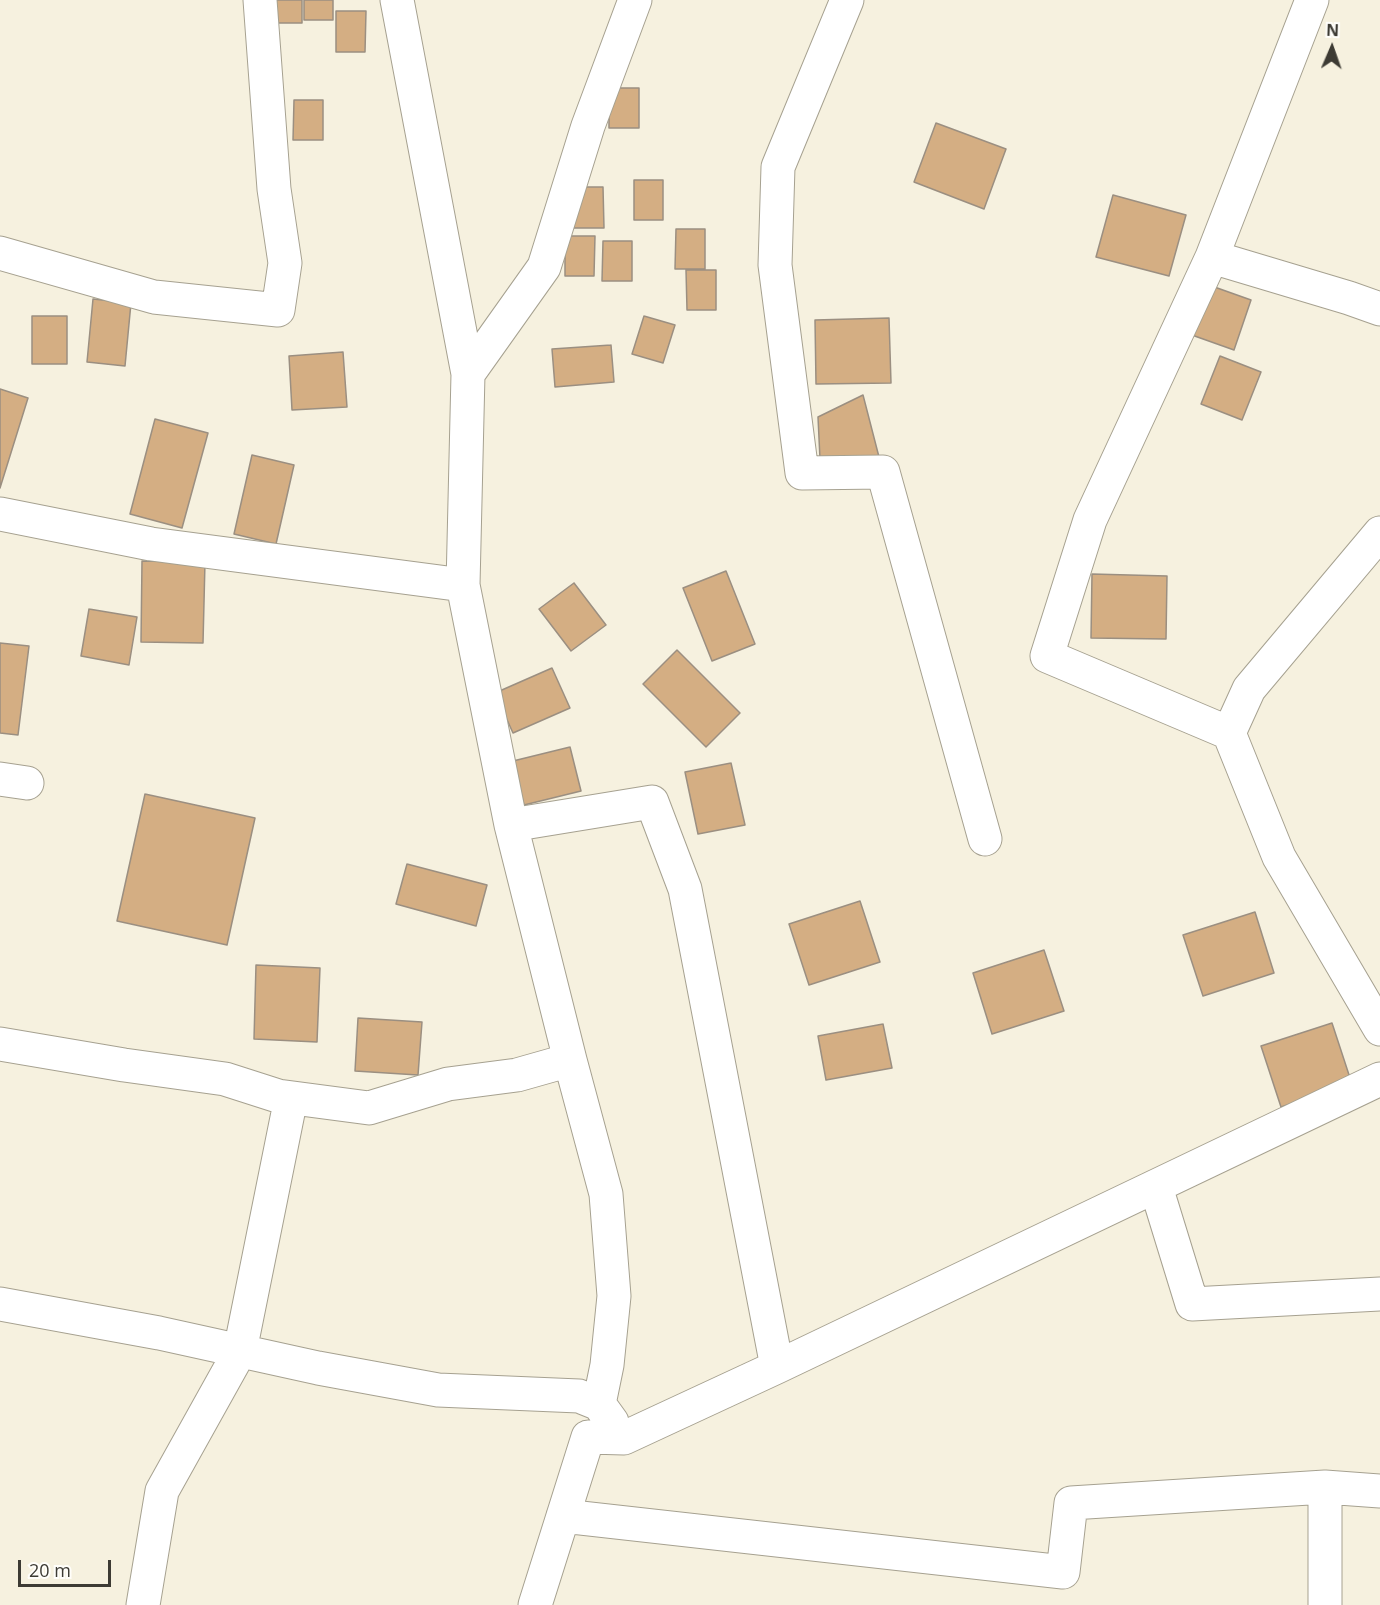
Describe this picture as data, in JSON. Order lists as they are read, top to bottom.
{
  "scale_bar": "20 m",
  "north": "top"
}
